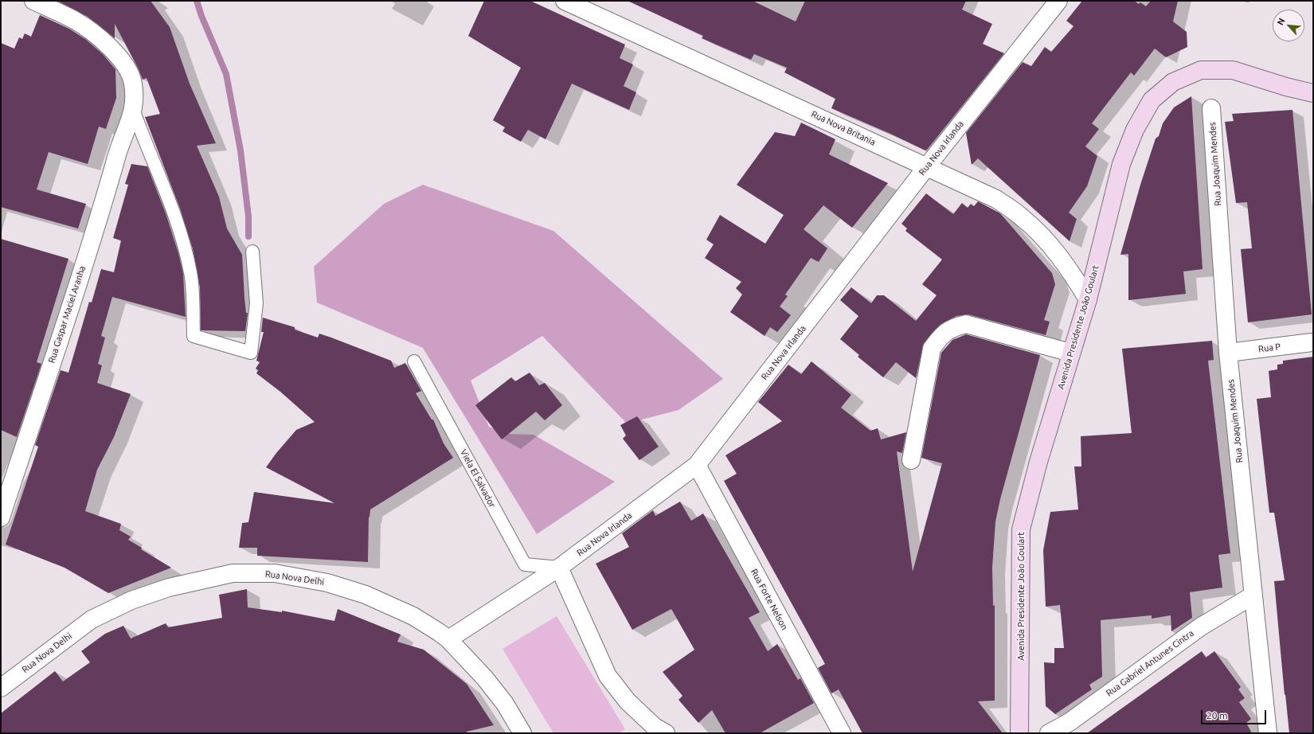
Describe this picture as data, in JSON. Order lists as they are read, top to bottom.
{
  "streets": {
    "street": [
      "Rua Nova Britania",
      "Rua Nova Irlanda",
      "Rua Joaquim Mendes",
      "Rua Gaspar Maciel Aranha",
      "Avenida Presidente João Goulart",
      "Rua P",
      "Rua Nova Delhi",
      "Rua Forte Nelson",
      "Rua Gabriel Antunes Cintra"
    ],
    "lane": ["Viela El Salvador"]
  },
  "crossings": [
    ["Rua Nova Britania", "Rua Nova Irlanda"],
    ["Rua Nova Britania", "Avenida Presidente João Goulart"],
    ["Rua Nova Irlanda", "Viela El Salvador"],
    ["Rua Nova Irlanda", "Rua Nova Delhi"],
    ["Rua Nova Irlanda", "Rua Forte Nelson"],
    ["Rua Joaquim Mendes", "Rua P"],
    ["Rua Joaquim Mendes", "Rua Gabriel Antunes Cintra"]
  ],
  "scale_bar": "20 m",
  "north": "top left"
}
